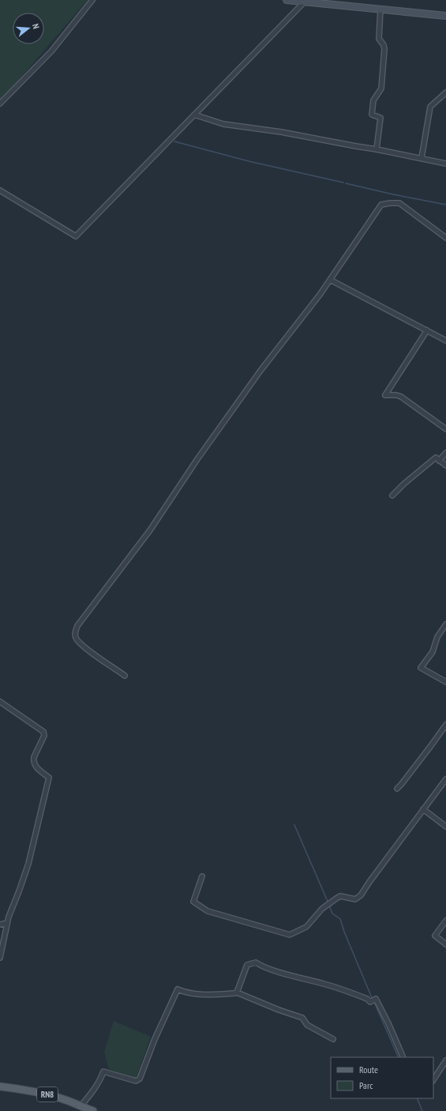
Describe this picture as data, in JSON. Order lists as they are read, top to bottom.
{
  "streets": {
    "main road": ["RN8"]
  },
  "legend": ["Route", "Parc"],
  "north": "right"
}
